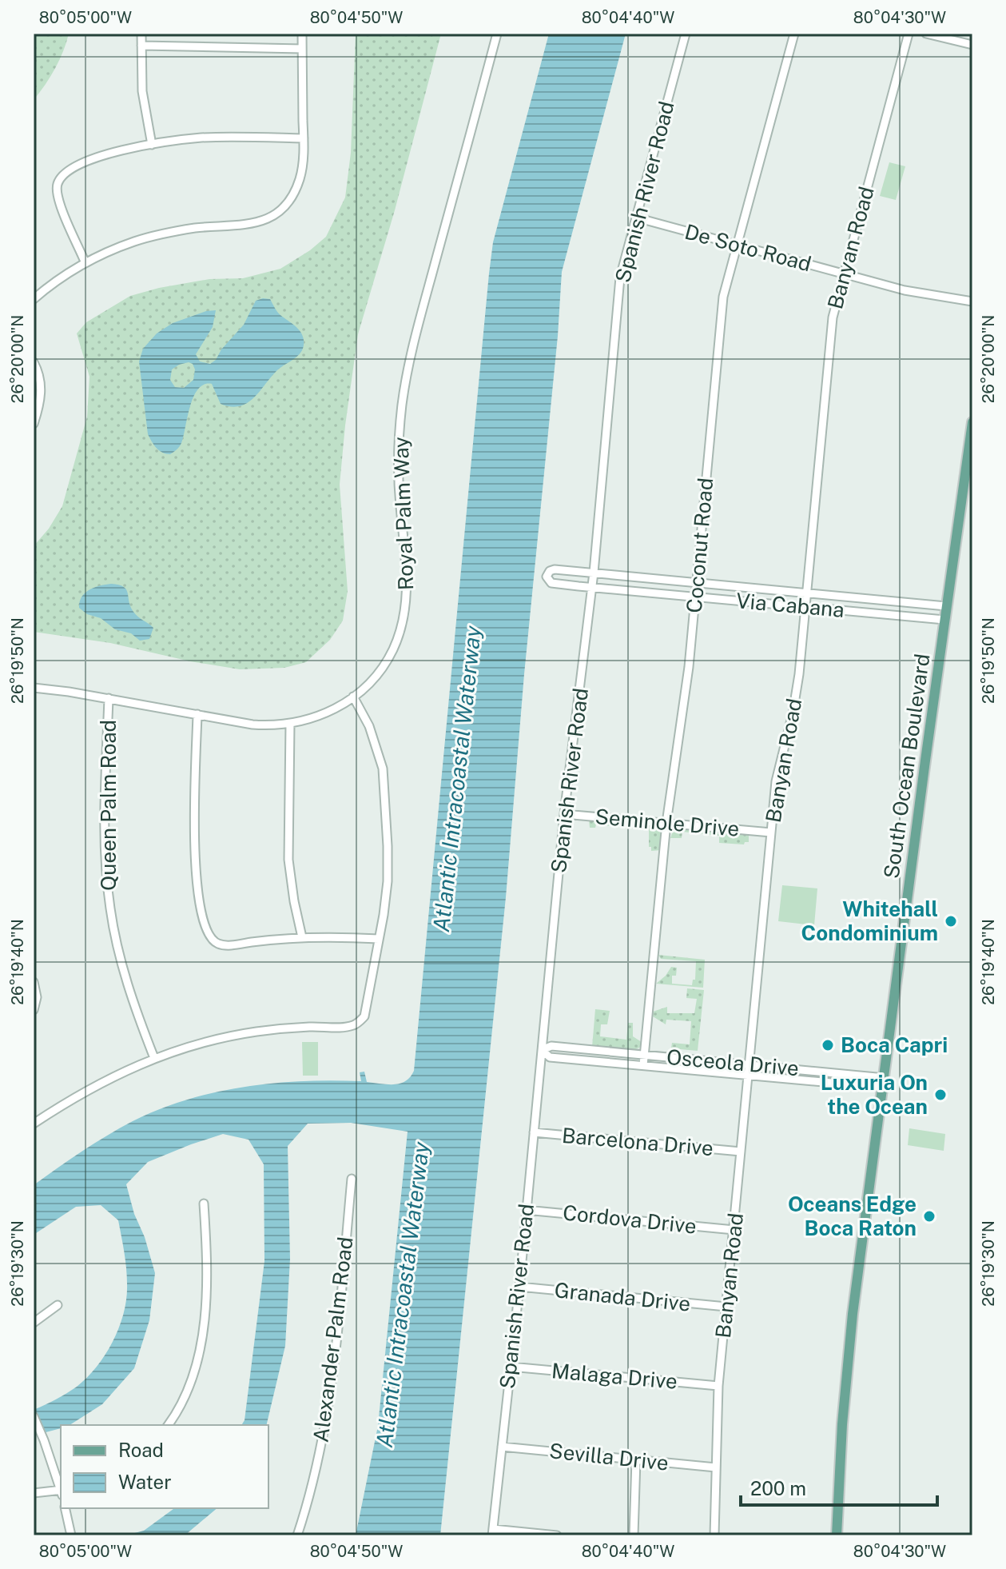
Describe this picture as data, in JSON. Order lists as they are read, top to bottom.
{
  "streets": {
    "main road": ["South Ocean Boulevard"],
    "street": [
      "Spanish River Road",
      "De Soto Road",
      "Banyan Road",
      "Royal Palm Way",
      "Coconut Road",
      "Via Cabana",
      "Queen Palm Road",
      "Seminole Drive",
      "Osceola Drive",
      "Barcelona Drive",
      "Cordova Drive",
      "Granada Drive",
      "Alexander Palm Road",
      "Malaga Drive",
      "Sevilla Drive"
    ]
  },
  "crossings": [
    ["Spanish River Road", "De Soto Road"],
    ["Spanish River Road", "Via Cabana"],
    ["Spanish River Road", "Seminole Drive"],
    ["Spanish River Road", "Osceola Drive"],
    ["Spanish River Road", "Barcelona Drive"],
    ["Spanish River Road", "Cordova Drive"],
    ["Spanish River Road", "Granada Drive"],
    ["Spanish River Road", "Malaga Drive"],
    ["Spanish River Road", "Sevilla Drive"],
    ["De Soto Road", "Banyan Road"],
    ["De Soto Road", "Coconut Road"],
    ["Banyan Road", "Via Cabana"],
    ["Banyan Road", "Seminole Drive"],
    ["Banyan Road", "Osceola Drive"],
    ["Banyan Road", "Barcelona Drive"],
    ["Banyan Road", "Cordova Drive"],
    ["Banyan Road", "Granada Drive"],
    ["Banyan Road", "Malaga Drive"],
    ["Banyan Road", "Sevilla Drive"],
    ["Royal Palm Way", "Queen Palm Road"],
    ["Coconut Road", "Via Cabana"],
    ["Coconut Road", "Seminole Drive"],
    ["Coconut Road", "Osceola Drive"],
    ["Via Cabana", "South Ocean Boulevard"],
    ["South Ocean Boulevard", "Osceola Drive"]
  ],
  "water": ["Atlantic Intracoastal Waterway"],
  "places": [
    "Whitehall Condominium",
    "Boca Capri",
    "Luxuria On the Ocean",
    "Oceans Edge Boca Raton"
  ],
  "legend": ["Road", "Water"],
  "scale_bar": "200 m",
  "coordinates": [
    "80°05'00\"W",
    "80°04'50\"W",
    "80°04'40\"W",
    "80°04'30\"W",
    "26°20'00\"N",
    "26°19'50\"N",
    "26°19'40\"N",
    "26°19'30\"N"
  ]
}
